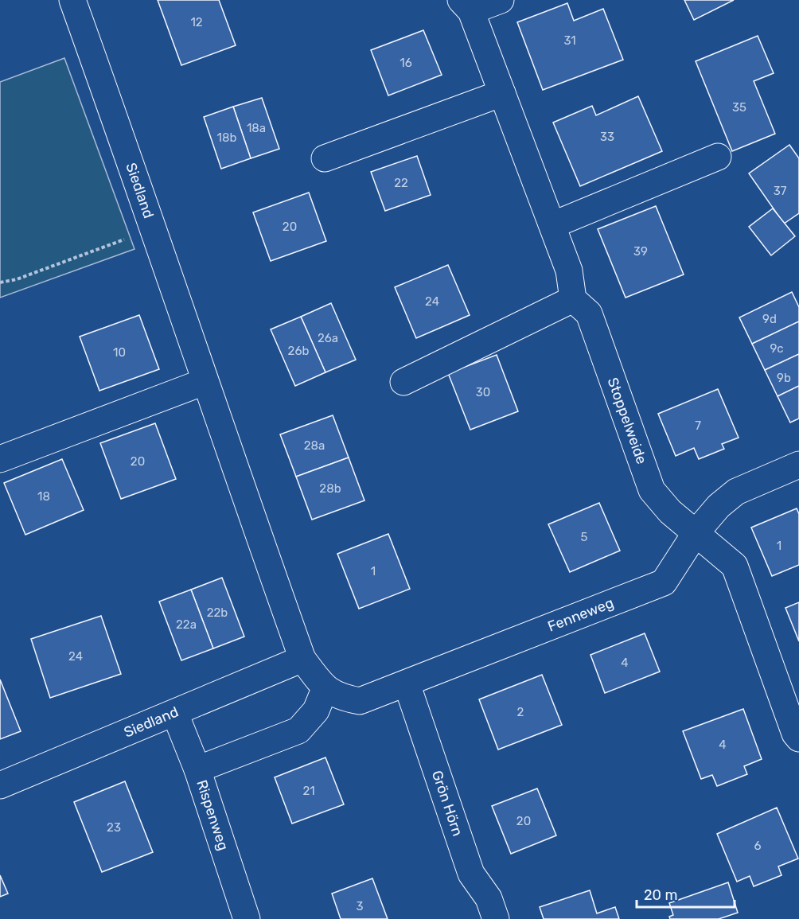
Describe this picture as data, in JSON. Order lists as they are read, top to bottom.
{
  "streets": {
    "street": [
      "Siedland",
      "Stoppelweide",
      "Fenneweg",
      "Grön Hörn",
      "Rispenweg"
    ]
  },
  "crossings": [
    ["Siedland", "Fenneweg"],
    ["Siedland", "Rispenweg"],
    ["Stoppelweide", "Fenneweg"],
    ["Fenneweg", "Grön Hörn"]
  ],
  "house_numbers": [
    "12",
    "31",
    "16",
    "35",
    "18a",
    "33",
    "18b",
    "22",
    "37",
    "20",
    "39",
    "24",
    "9d",
    "26a",
    "9c",
    "26b",
    "10",
    "9b",
    "30",
    "7",
    "28a",
    "20",
    "28b",
    "18",
    "5",
    "1",
    "1",
    "22b",
    "22a",
    "24",
    "4",
    "2",
    "4",
    "21",
    "20",
    "23",
    "6",
    "3"
  ],
  "scale_bar": "20 m"
}
